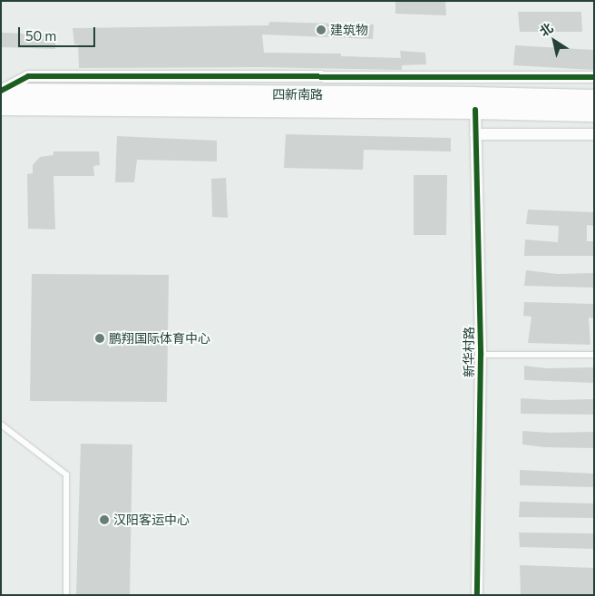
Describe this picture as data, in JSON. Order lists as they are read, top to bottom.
{
  "streets": {
    "main road": ["四新南路"],
    "street": ["新华村路"]
  },
  "crossings": [
    ["四新南路", "新华村路"]
  ],
  "places": ["建筑物", "鹏翔国际体育中心", "汉阳客运中心"],
  "scale_bar": "50 m",
  "north": "top left"
}
